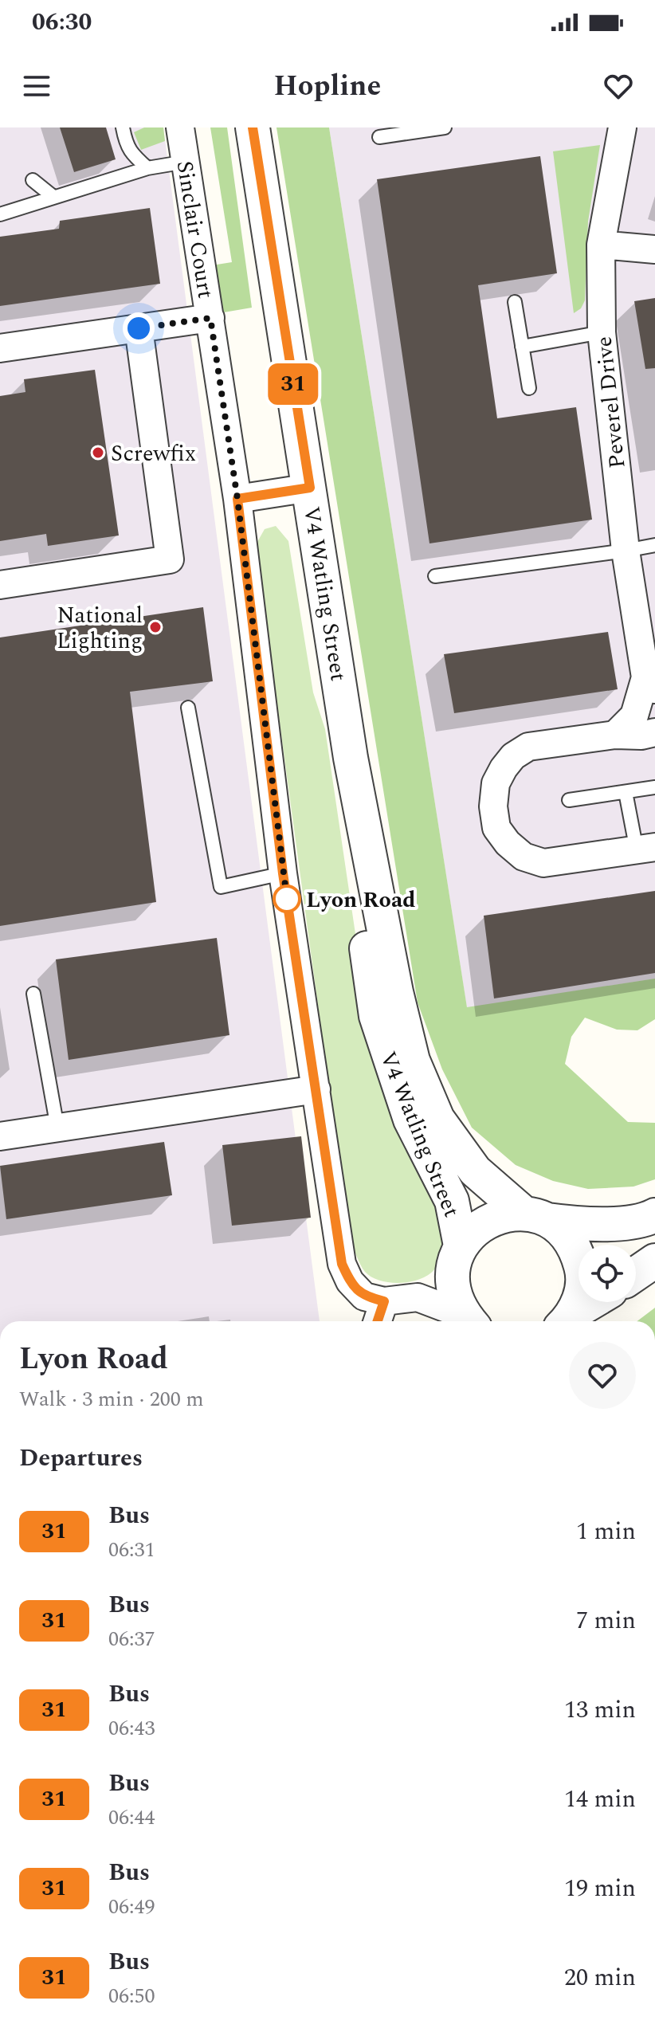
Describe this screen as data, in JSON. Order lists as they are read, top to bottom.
{
  "streets": {
    "street": ["Sinclair Court", "Peverel Drive", "V4 Watling Street"]
  },
  "places": ["Screwfix", "National Lighting", "Lyon Road"],
  "lines": ["bus line 31"],
  "page": {
    "status": "06:30",
    "header": "Hopline",
    "on_map": "31",
    "heading": [
      ["Lyon Road", "Walk · 3 min · 200 m"],
      "Departures"
    ],
    "list": [
      {
        "mark": "31",
        "name": "Bus",
        "note": "06:31",
        "value": "1 min"
      },
      {
        "mark": "31",
        "name": "Bus",
        "note": "06:37",
        "value": "7 min"
      },
      {
        "mark": "31",
        "name": "Bus",
        "note": "06:43",
        "value": "13 min"
      },
      {
        "mark": "31",
        "name": "Bus",
        "note": "06:44",
        "value": "14 min"
      },
      {
        "mark": "31",
        "name": "Bus",
        "note": "06:49",
        "value": "19 min"
      },
      {
        "mark": "31",
        "name": "Bus",
        "note": "06:50",
        "value": "20 min"
      }
    ]
  }
}
